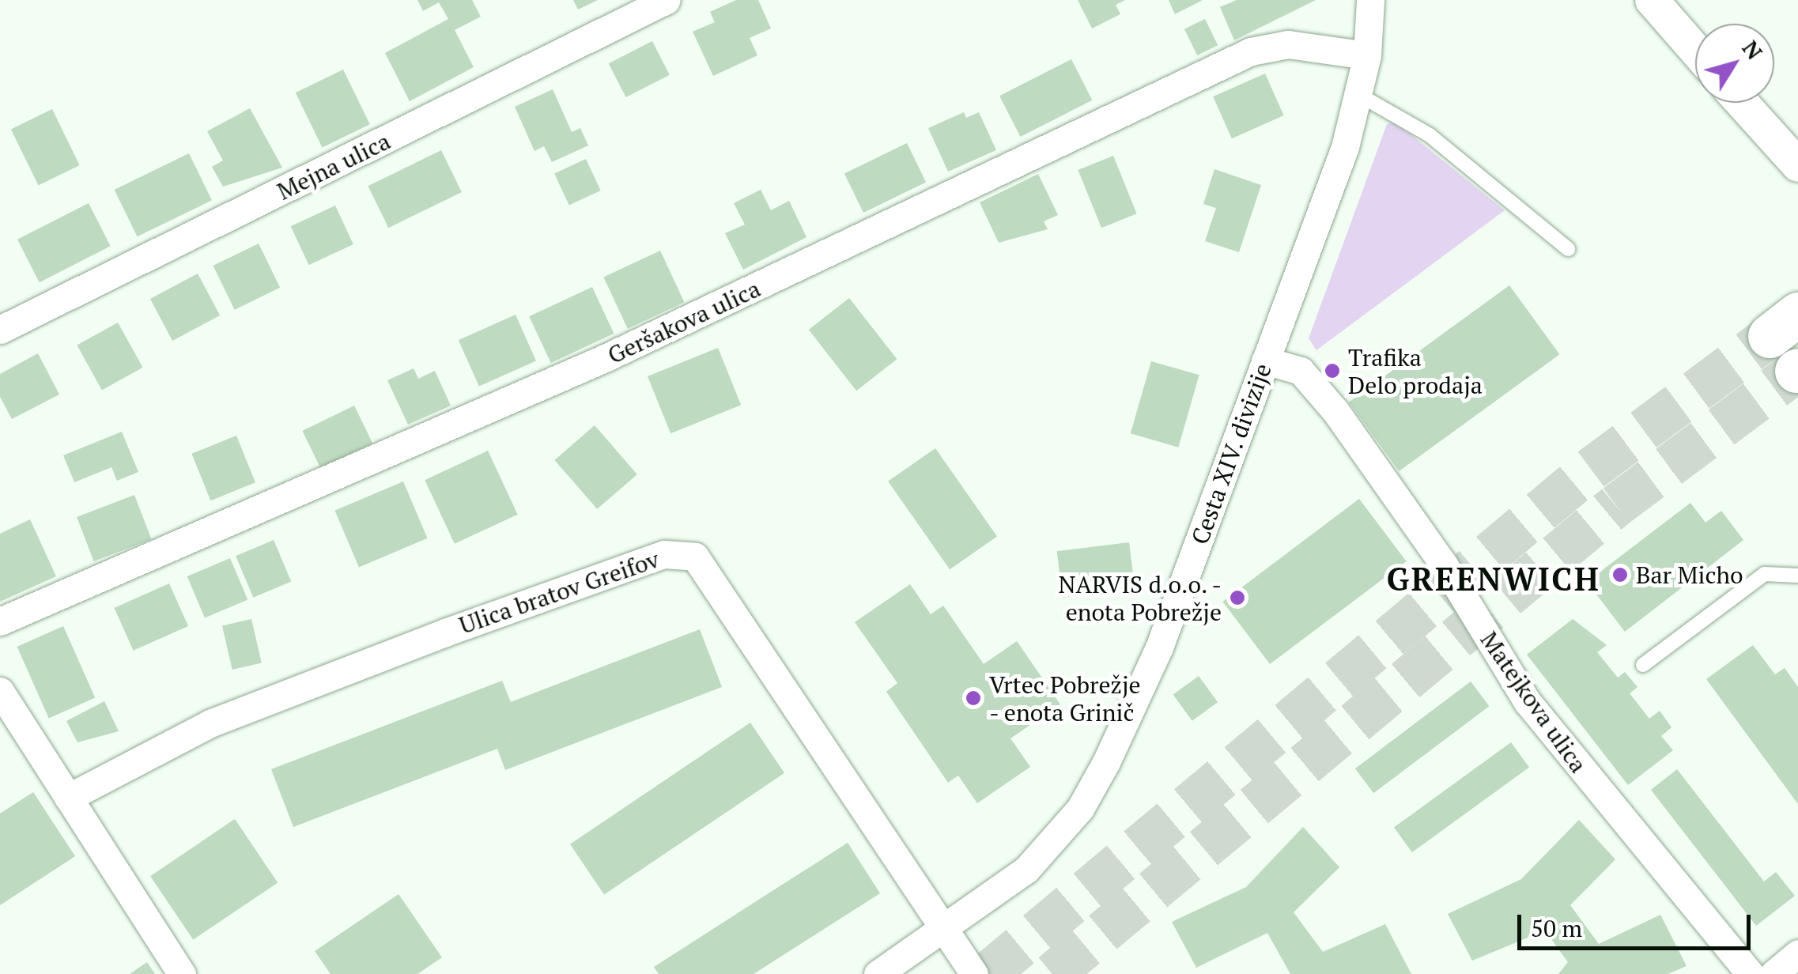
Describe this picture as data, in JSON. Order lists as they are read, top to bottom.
{
  "streets": {
    "street": [
      "Mejna ulica",
      "Geršakova ulica",
      "Cesta XIV. divizije",
      "Ulica bratov Greifov",
      "Matejkova ulica"
    ]
  },
  "crossings": [
    ["Geršakova ulica", "Cesta XIV. divizije"],
    ["Cesta XIV. divizije", "Ulica bratov Greifov"],
    ["Cesta XIV. divizije", "Matejkova ulica"]
  ],
  "districts": ["GREENWICH"],
  "places": [
    "Trafika Delo prodaja",
    "Bar Micho",
    "NARVIS d.o.o. - enota Pobrežje",
    "Vrtec Pobrežje - enota Grinič"
  ],
  "scale_bar": "50 m",
  "north": "top right"
}
